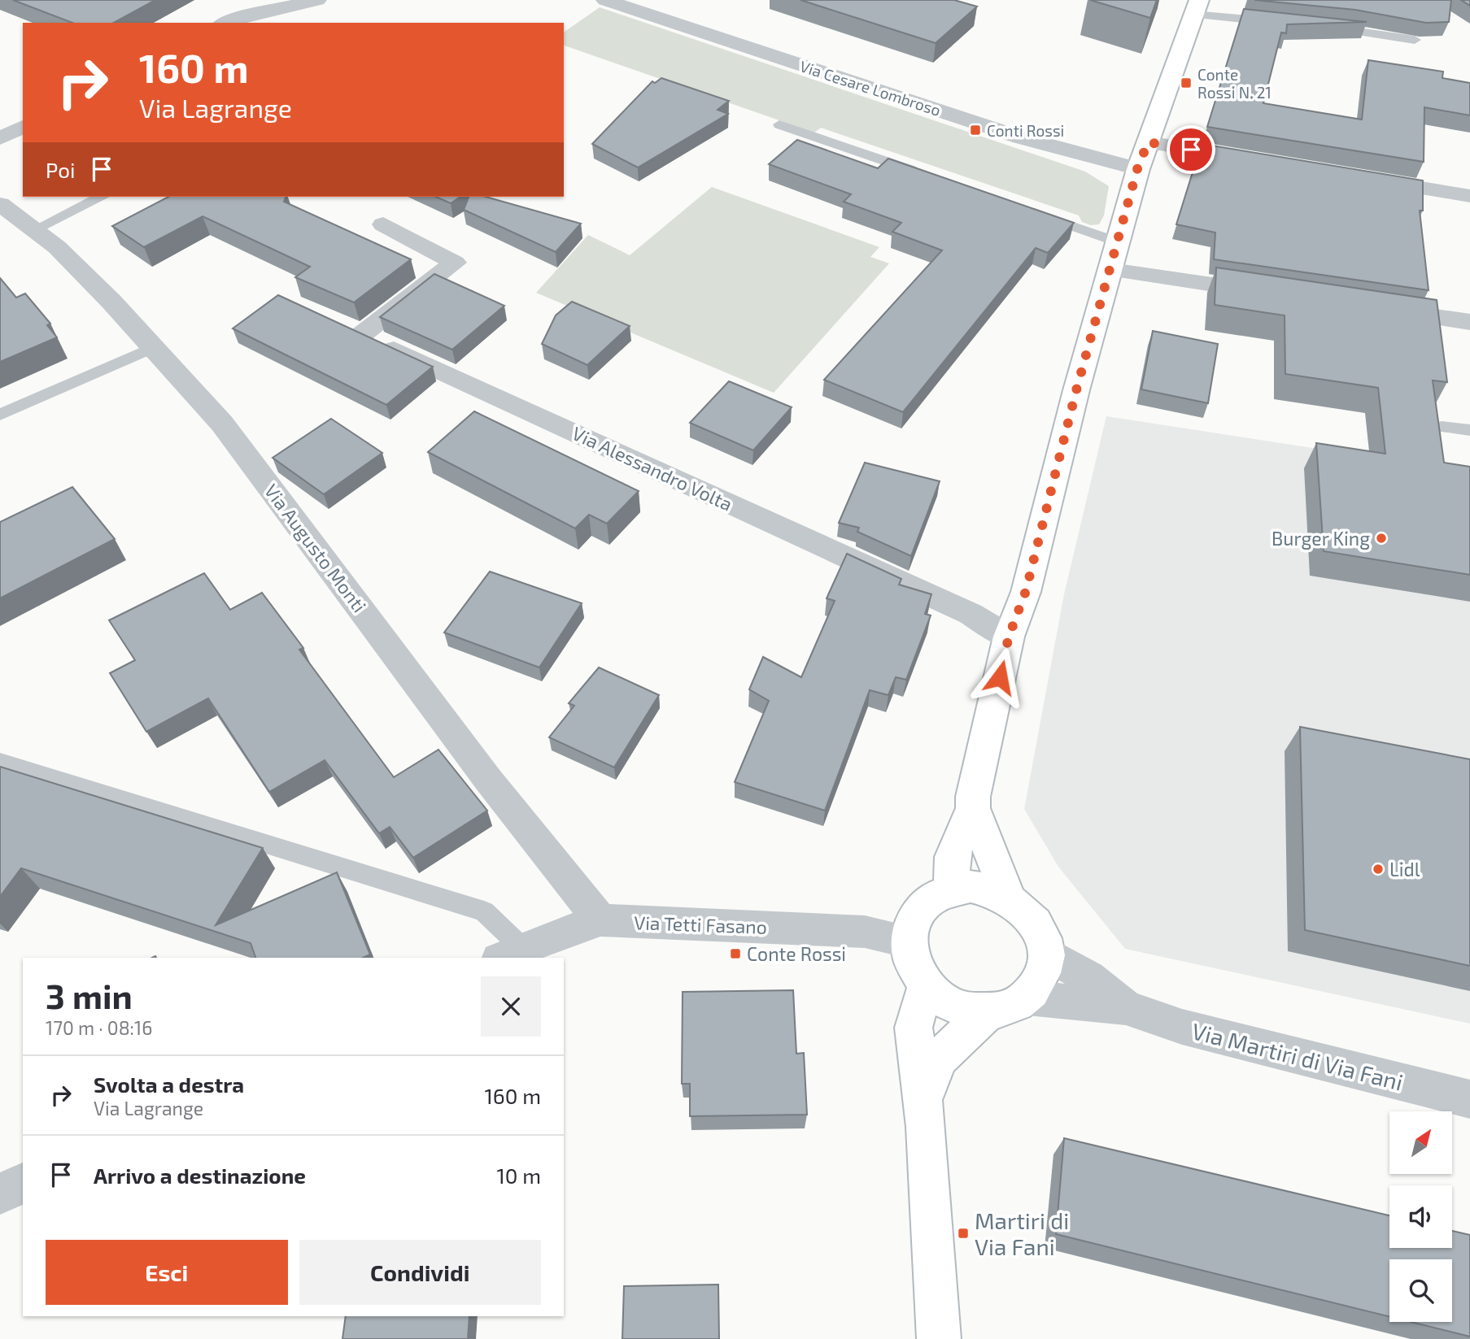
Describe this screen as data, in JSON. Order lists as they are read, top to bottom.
{
  "streets": {
    "street": [
      "Via Cesare Lombroso",
      "Via Alessandro Volta",
      "Via Augusto Monti",
      "Via Tetti Fasano",
      "Via Martiri di Via Fani"
    ]
  },
  "crossings": [
    ["Via Augusto Monti", "Via Tetti Fasano"],
    ["Via Tetti Fasano", "Via Martiri di Via Fani"]
  ],
  "places": {
    "transit": [
      "Conte Rossi N. 21",
      "Conti Rossi",
      "Conte Rossi",
      "Martiri di Via Fani"
    ],
    "other": ["Burger King", "Lidl"]
  },
  "north": "top right",
  "page": {
    "turn": ["160 m", "Via Lagrange"],
    "then": "Poi",
    "heading": ["3 min", "170 m · 08:16"],
    "list": [
      {
        "name": "Svolta a destra",
        "note": "Via Lagrange",
        "value": "160 m"
      },
      {
        "name": "Arrivo a destinazione",
        "value": "10 m"
      }
    ],
    "buttons": ["Esci", "Condividi"]
  }
}
